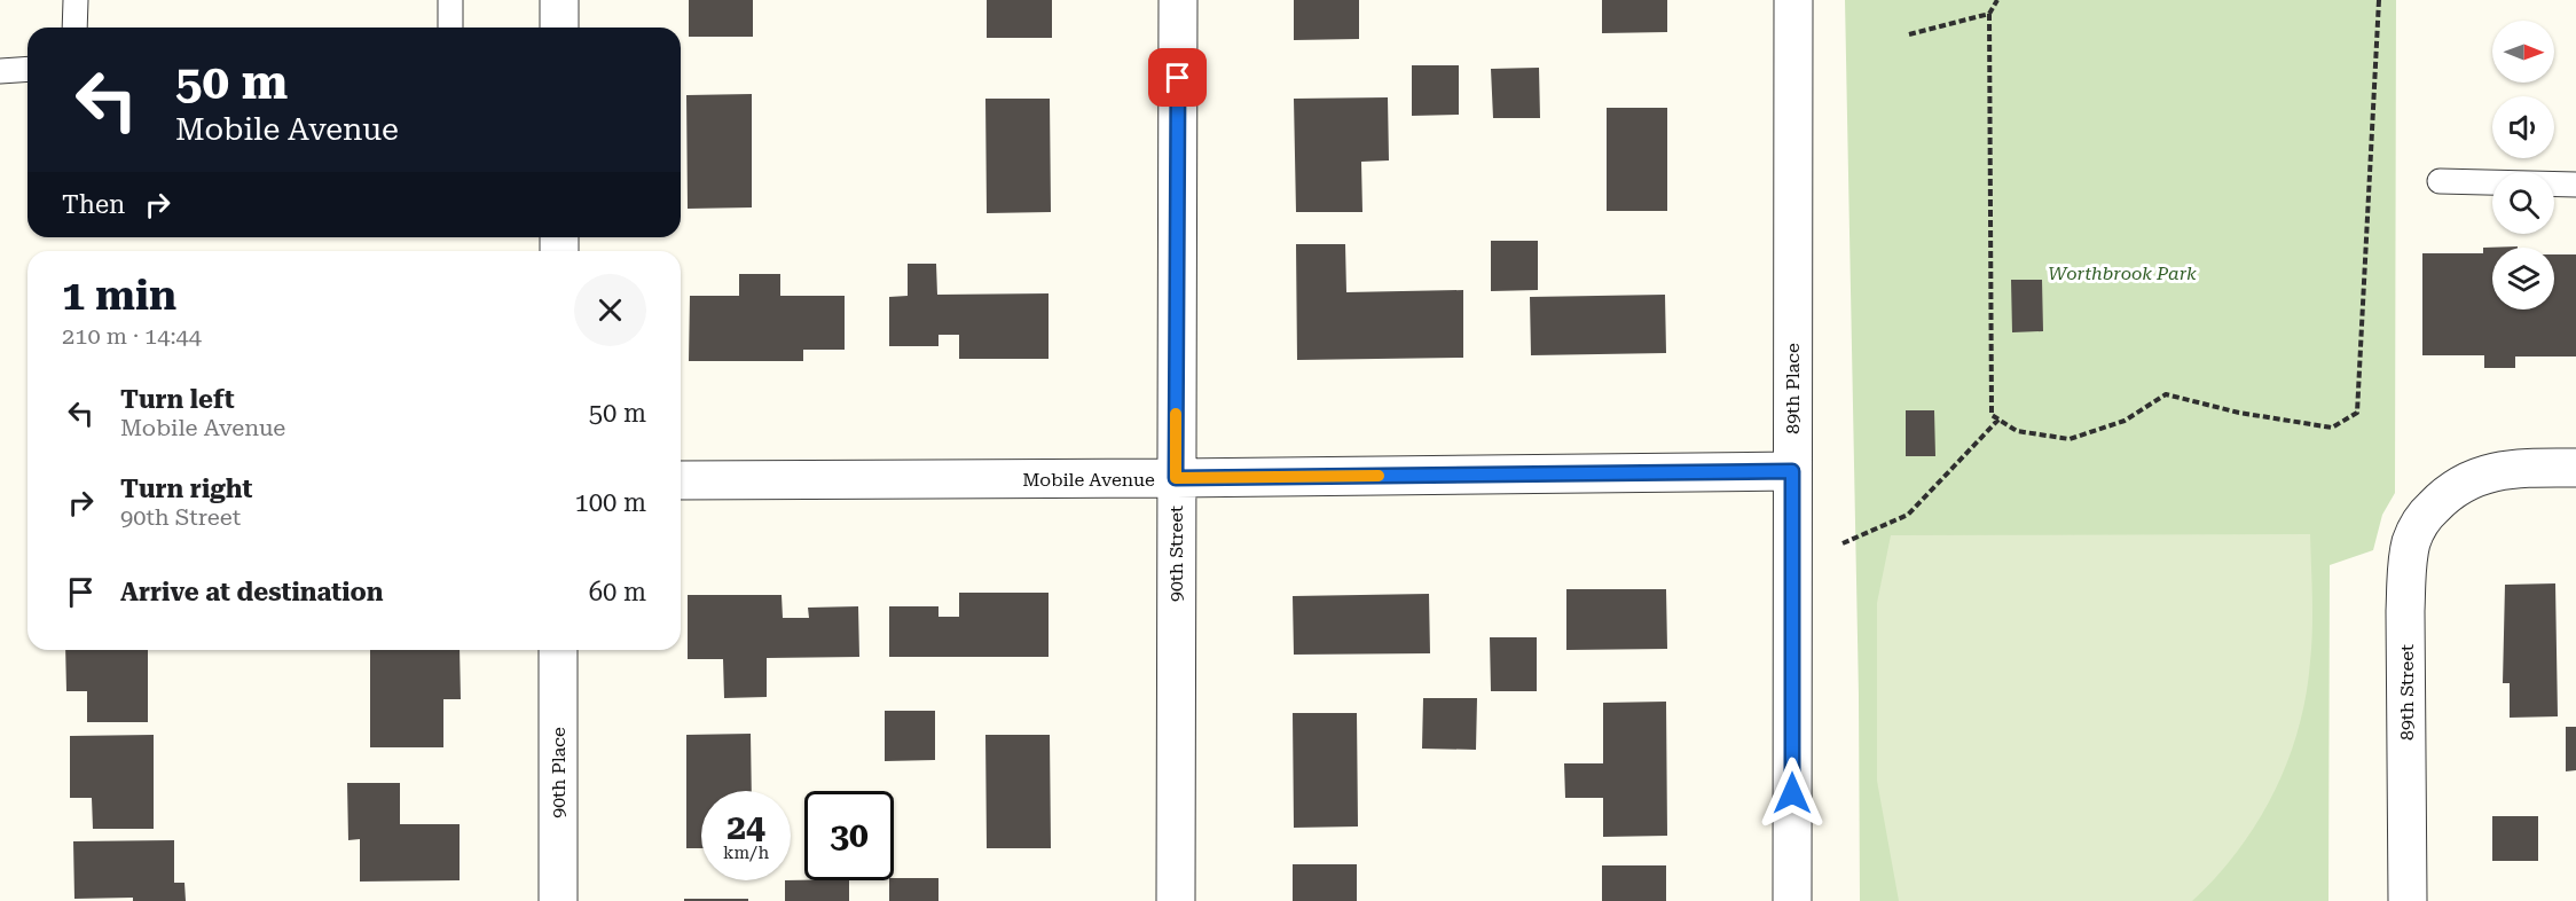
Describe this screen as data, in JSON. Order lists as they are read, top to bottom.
{
  "streets": {
    "street": [
      "89th Place",
      "Mobile Avenue",
      "90th Street",
      "89th Street",
      "90th Place"
    ]
  },
  "crossings": [
    ["89th Place", "Mobile Avenue"],
    ["Mobile Avenue", "90th Street"]
  ],
  "parks": ["Worthbrook Park"],
  "north": "right",
  "page": {
    "turn": ["50 m", "Mobile Avenue"],
    "then": "Then",
    "heading": ["1 min", "210 m · 14:44"],
    "list": [
      {
        "name": "Turn left",
        "note": "Mobile Avenue",
        "value": "50 m"
      },
      {
        "name": "Turn right",
        "note": "90th Street",
        "value": "100 m"
      },
      {
        "name": "Arrive at destination",
        "value": "60 m"
      }
    ],
    "speed": "24 km/h",
    "limit": "30"
  }
}
